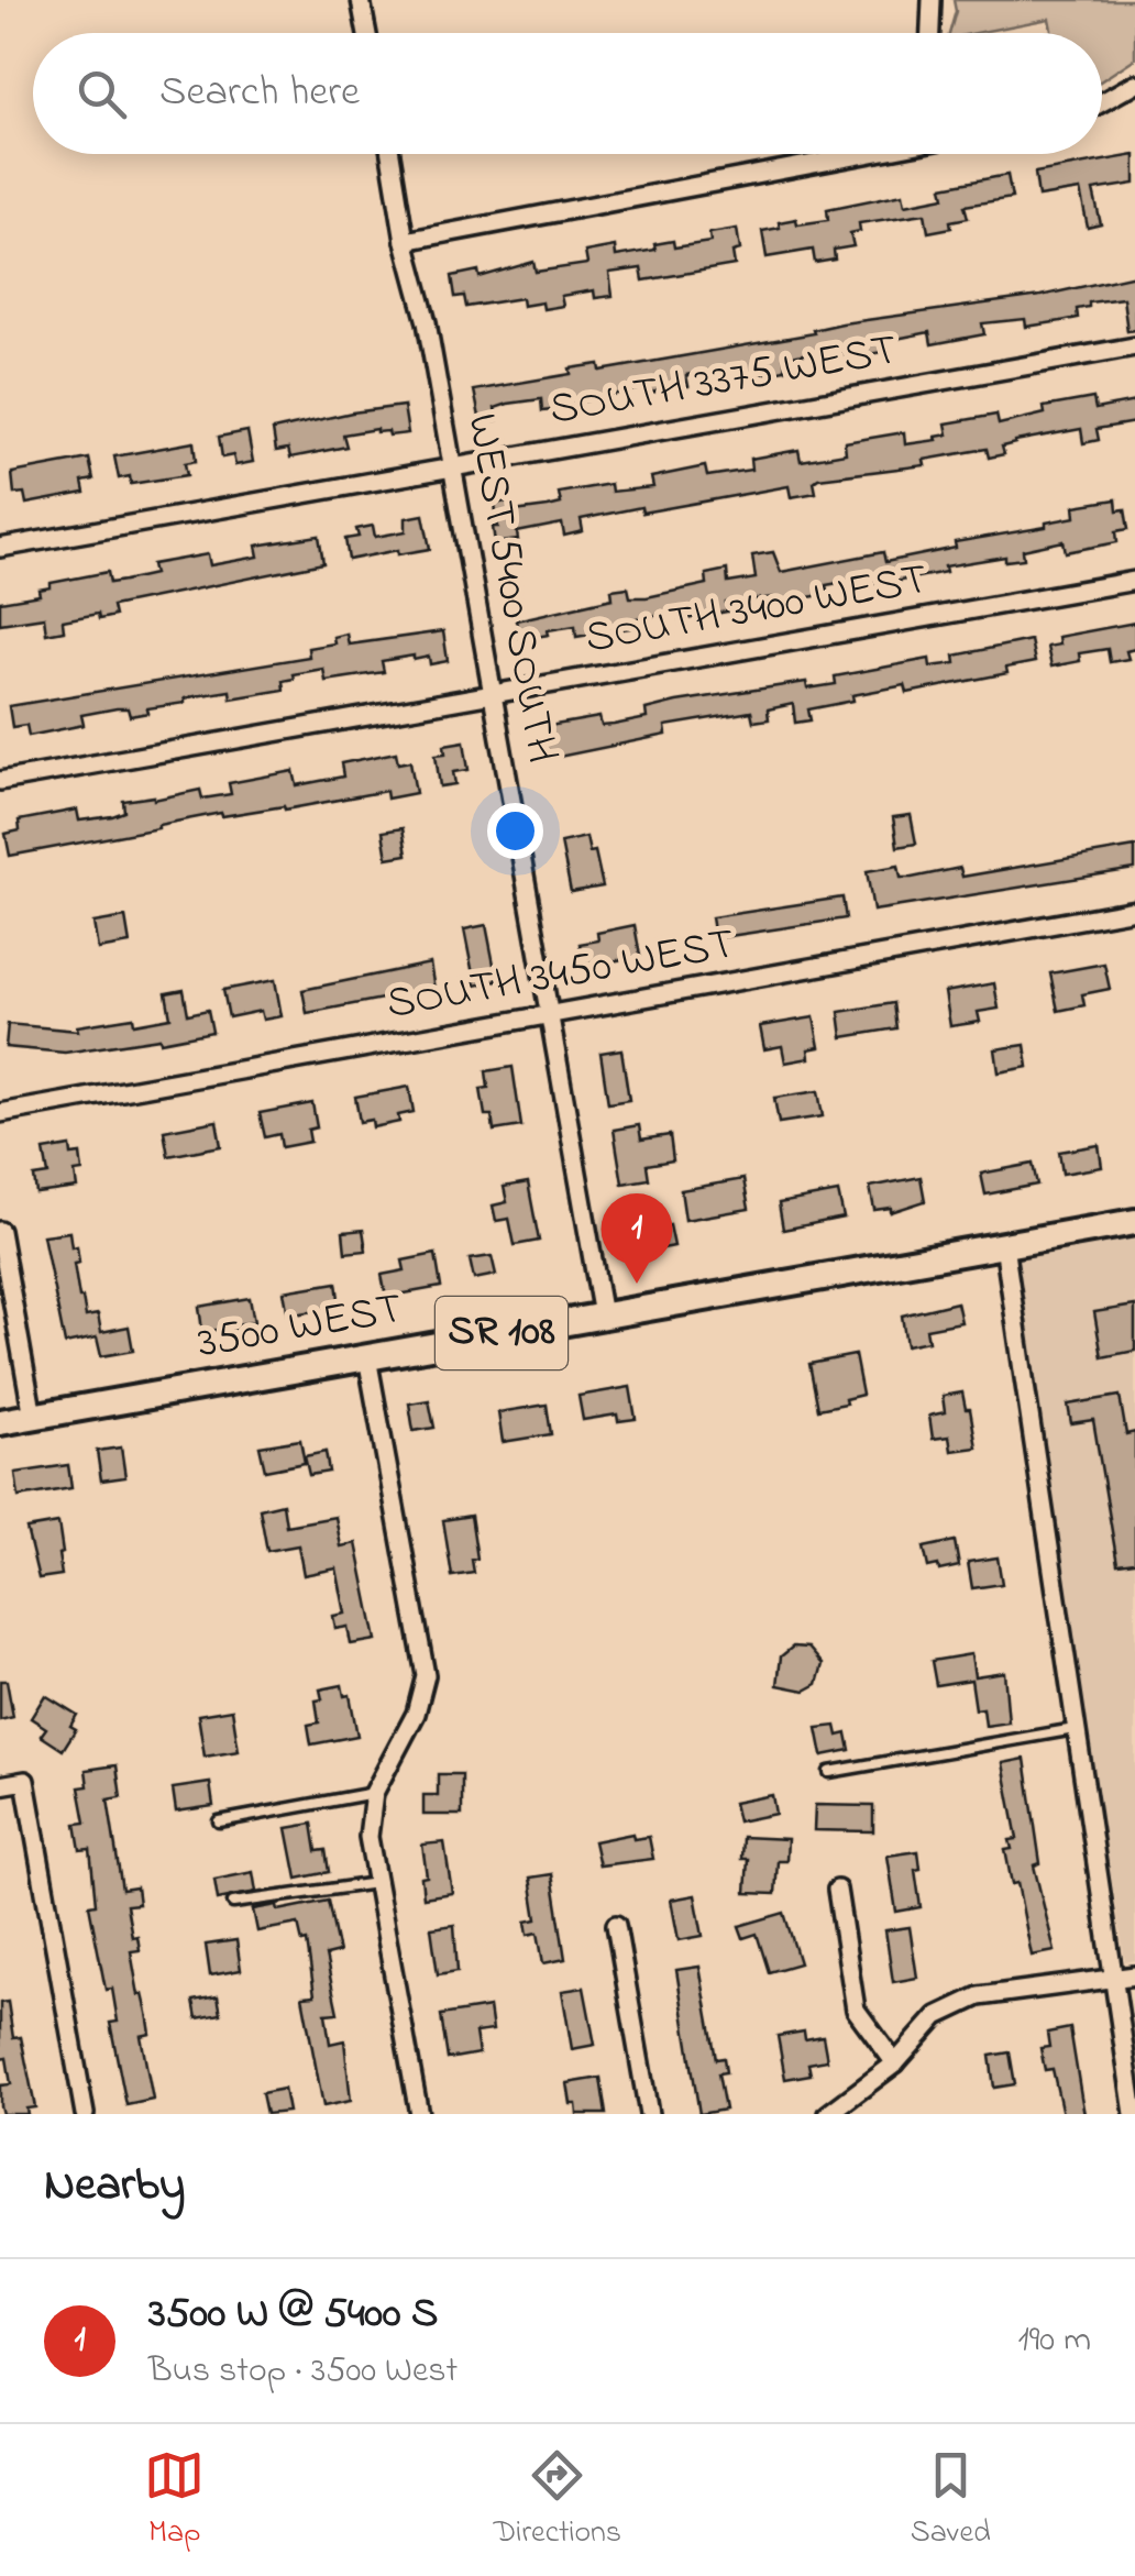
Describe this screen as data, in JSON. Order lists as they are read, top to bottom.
{
  "streets": {
    "main road": ["3500 WEST", "SR 108"],
    "street": [
      "SOUTH 3375 WEST",
      "WEST 5400 SOUTH",
      "SOUTH 3400 WEST",
      "SOUTH 3450 WEST"
    ]
  },
  "crossings": [
    ["SOUTH 3375 WEST", "WEST 5400 SOUTH"],
    ["WEST 5400 SOUTH", "SOUTH 3400 WEST"],
    ["WEST 5400 SOUTH", "SOUTH 3450 WEST"],
    ["WEST 5400 SOUTH", "3500 WEST"],
    ["3500 WEST", "SR 108"]
  ],
  "page": {
    "search": "Search here",
    "pins": "1",
    "heading": "Nearby",
    "list": [
      {
        "mark": "1",
        "name": "3500 W @ 5400 S",
        "note": "Bus stop · 3500 West",
        "value": "190 m"
      }
    ],
    "nav": ["Map", "Directions", "Saved"]
  }
}
